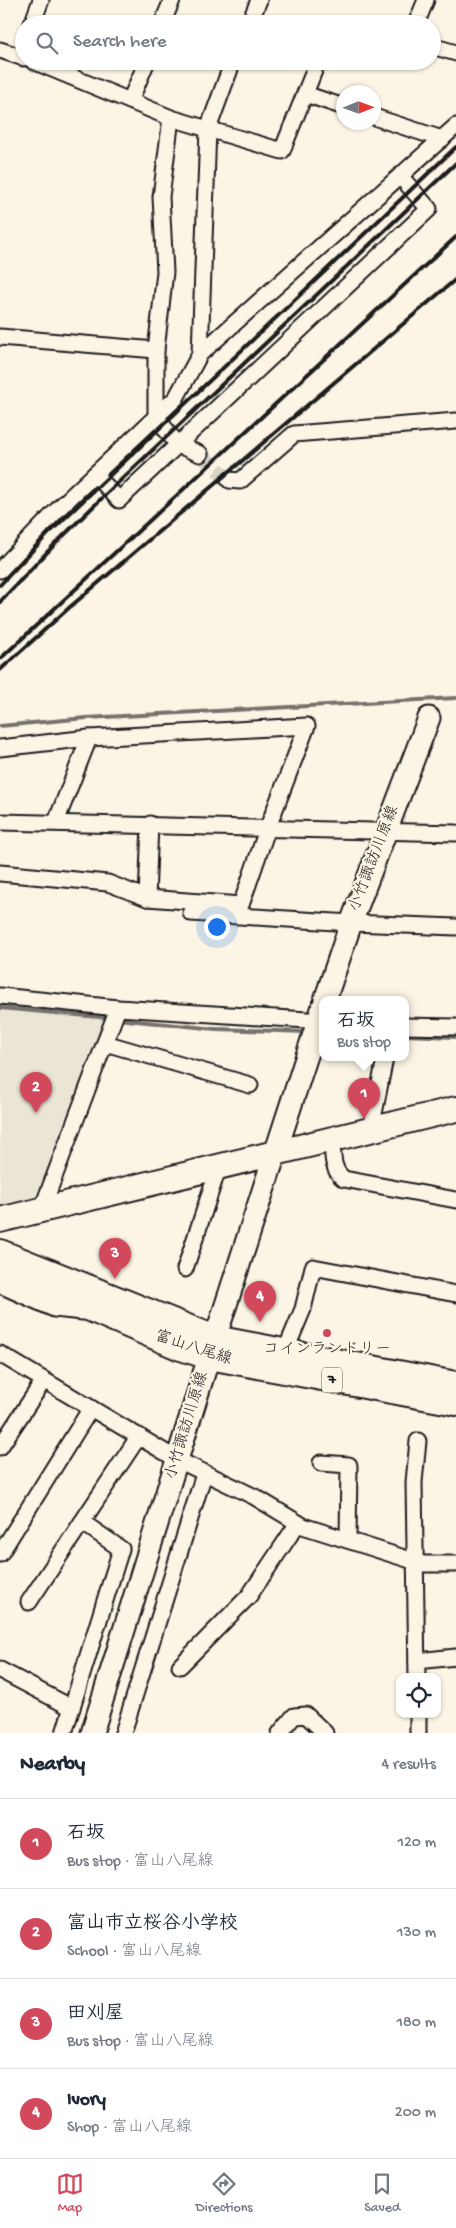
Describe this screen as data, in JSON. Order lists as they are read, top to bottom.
{
  "streets": {
    "main road": ["小竹諏訪川原線", "富山八尾線", "7"]
  },
  "crossings": [
    ["小竹諏訪川原線", "富山八尾線"]
  ],
  "places": ["コインランドリー"],
  "north": "right",
  "page": {
    "search": "Search here",
    "popup": ["石坂", "Bus stop"],
    "pins": [
      "2",
      "1",
      "3",
      "4"
    ],
    "heading": ["Nearby", "4 results"],
    "list": [
      {
        "mark": "1",
        "name": "石坂",
        "note": "Bus stop · 富山八尾線",
        "value": "120 m"
      },
      {
        "mark": "2",
        "name": "富山市立桜谷小学校",
        "note": "School · 富山八尾線",
        "value": "130 m"
      },
      {
        "mark": "3",
        "name": "田刈屋",
        "note": "Bus stop · 富山八尾線",
        "value": "180 m"
      },
      {
        "mark": "4",
        "name": "Ivory",
        "note": "Shop · 富山八尾線",
        "value": "200 m"
      }
    ],
    "nav": ["Map", "Directions", "Saved"]
  }
}
